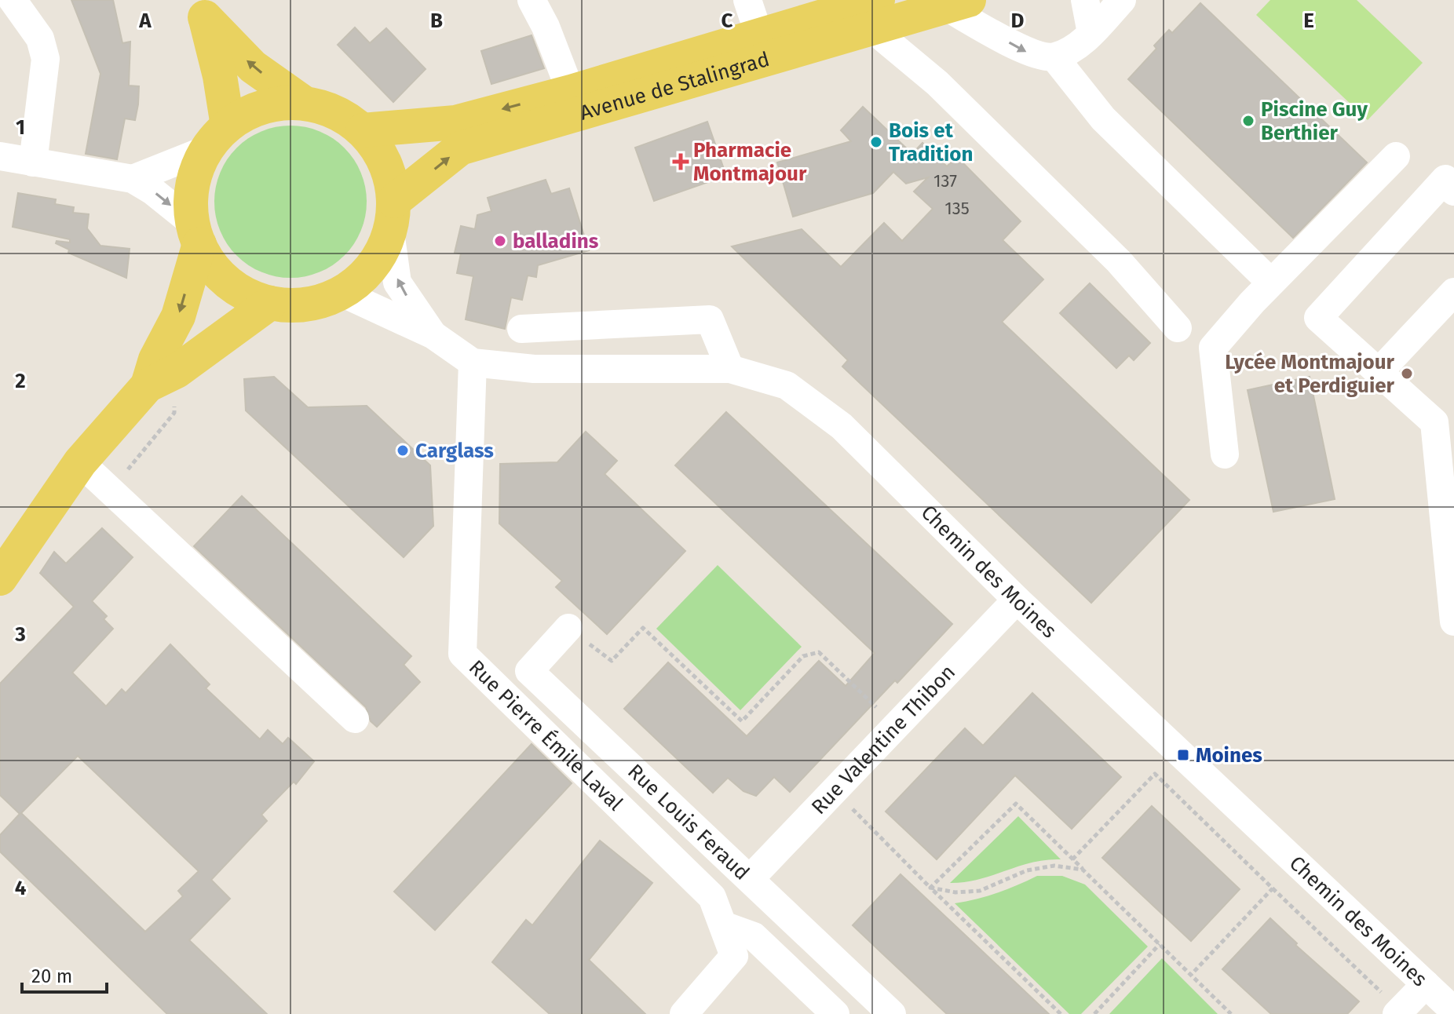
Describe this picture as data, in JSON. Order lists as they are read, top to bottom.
{
  "streets": {
    "main road": ["Avenue de Stalingrad"],
    "street": [
      "Chemin des Moines",
      "Rue Pierre Émile Laval",
      "Rue Valentine Thibon",
      "Rue Louis Feraud"
    ]
  },
  "crossings": [
    ["Avenue de Stalingrad", "Chemin des Moines"],
    ["Chemin des Moines", "Rue Pierre Émile Laval"],
    ["Chemin des Moines", "Rue Valentine Thibon"],
    ["Rue Valentine Thibon", "Rue Louis Feraud"]
  ],
  "places": {
    "other": [
      "Piscine Guy Berthier",
      "Bois et Tradition",
      "balladins",
      "Lycée Montmajour et Perdiguier",
      "Carglass"
    ],
    "health": ["Pharmacie Montmajour"],
    "transit": ["Moines"]
  },
  "house_numbers": ["137", "135"],
  "scale_bar": "20 m",
  "grid": {
    "columns": [
      "A",
      "B",
      "C",
      "D",
      "E"
    ],
    "rows": [
      "1",
      "2",
      "3",
      "4"
    ]
  }
}
